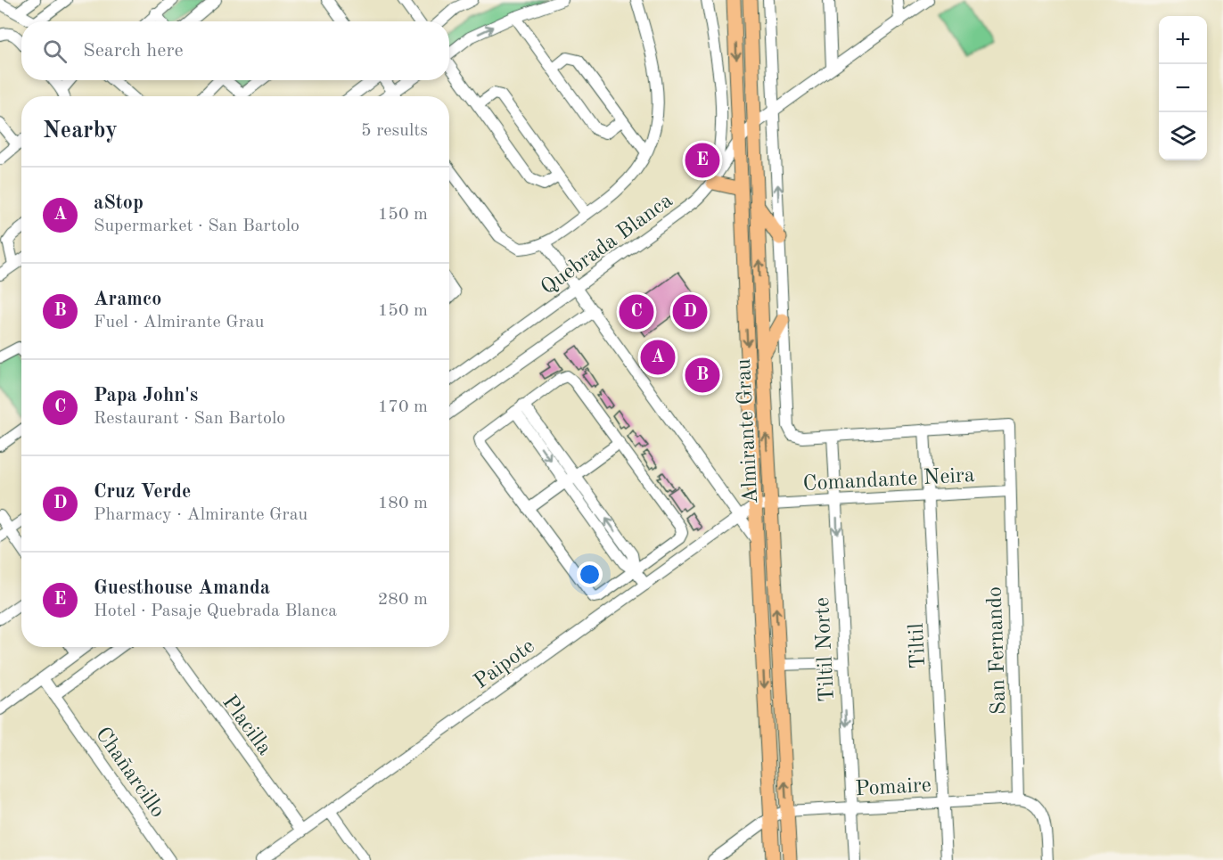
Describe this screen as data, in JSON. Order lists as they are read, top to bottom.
{
  "streets": {
    "main road": ["Almirante Grau"],
    "street": [
      "Quebrada Blanca",
      "Comandante Neira",
      "Tiltil",
      "Tiltil Norte",
      "San Fernando",
      "Paipote",
      "Placilla",
      "Chañarcillo",
      "Pomaire"
    ]
  },
  "crossings": [
    ["Quebrada Blanca", "Almirante Grau"],
    ["Almirante Grau", "Comandante Neira"],
    ["Almirante Grau", "Tiltil Norte"],
    ["Almirante Grau", "Paipote"],
    ["Almirante Grau", "Pomaire"],
    ["Comandante Neira", "Tiltil"],
    ["Comandante Neira", "Tiltil Norte"],
    ["Comandante Neira", "San Fernando"],
    ["Comandante Neira", "Paipote"],
    ["Tiltil", "San Fernando"],
    ["Tiltil", "Pomaire"],
    ["Tiltil Norte", "Pomaire"],
    ["San Fernando", "Pomaire"],
    ["Paipote", "Placilla"]
  ],
  "one_way": ["Tiltil Norte"],
  "page": {
    "map_buttons": ["+", "−"],
    "search": "Search here",
    "heading": ["Nearby", "5 results"],
    "pins": [
      "E",
      "C",
      "D",
      "A",
      "B"
    ],
    "list": [
      {
        "mark": "A",
        "name": "aStop",
        "note": "Supermarket · San Bartolo",
        "value": "150 m"
      },
      {
        "mark": "B",
        "name": "Aramco",
        "note": "Fuel · Almirante Grau",
        "value": "150 m"
      },
      {
        "mark": "C",
        "name": "Papa John's",
        "note": "Restaurant · San Bartolo",
        "value": "170 m"
      },
      {
        "mark": "D",
        "name": "Cruz Verde",
        "note": "Pharmacy · Almirante Grau",
        "value": "180 m"
      },
      {
        "mark": "E",
        "name": "Guesthouse Amanda",
        "note": "Hotel · Pasaje Quebrada Blanca",
        "value": "280 m"
      }
    ]
  }
}
